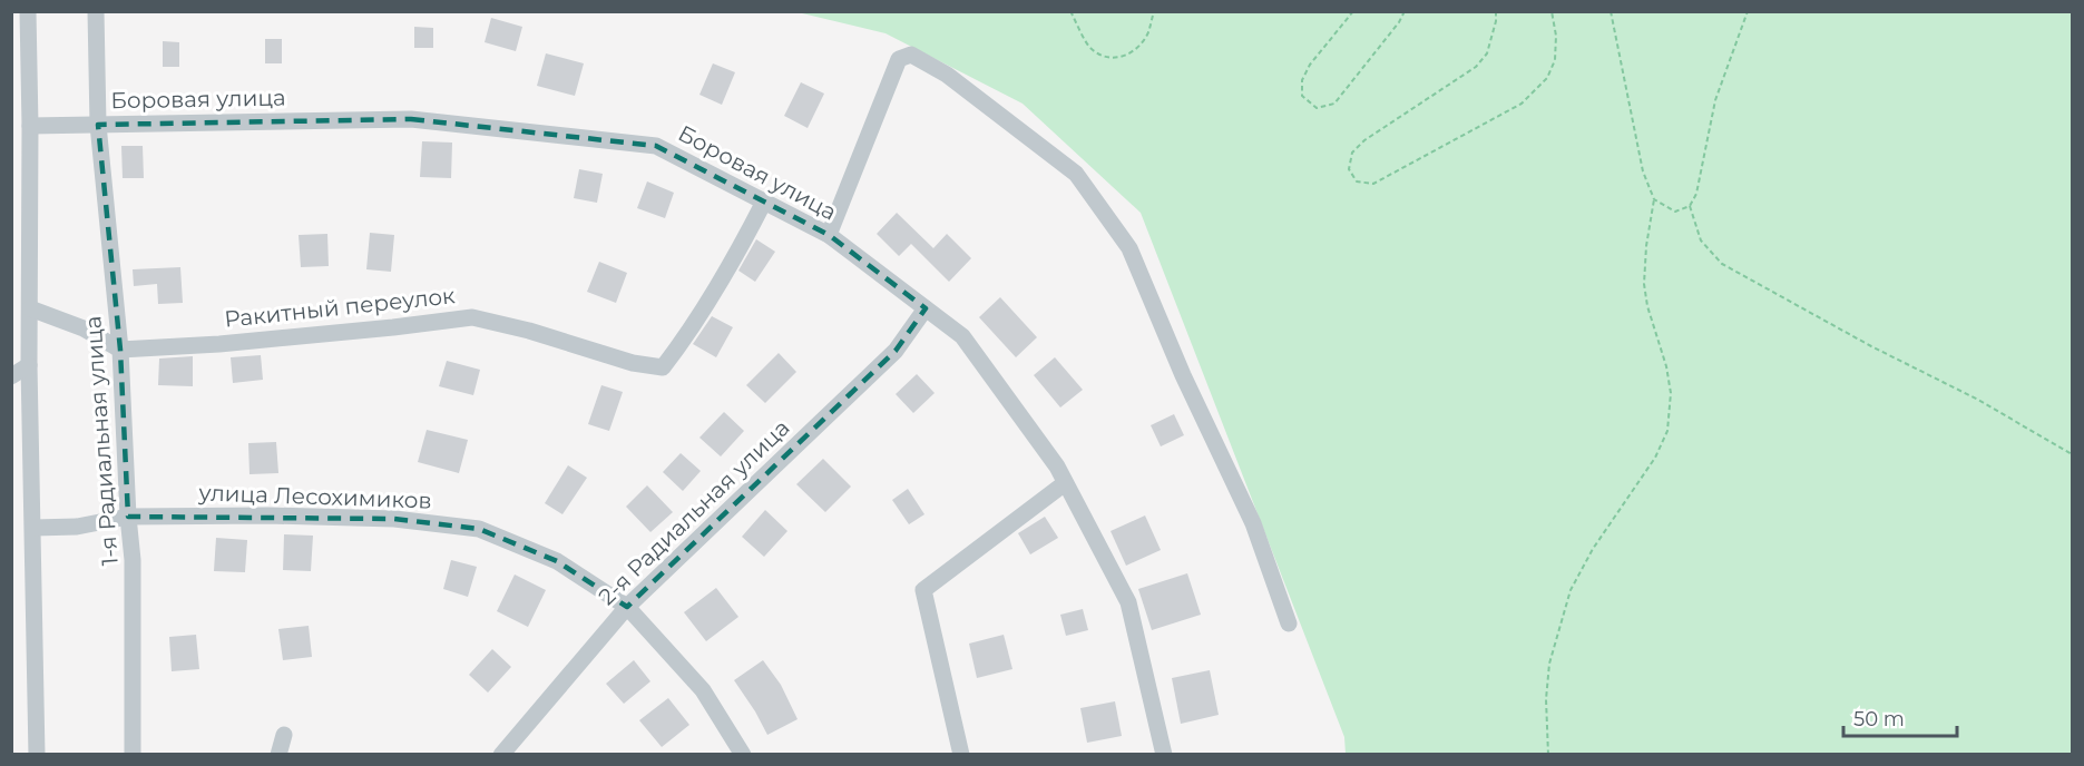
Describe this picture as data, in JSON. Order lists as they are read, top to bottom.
{
  "streets": {
    "street": [
      "Боровая улица",
      "Ракитный переулок",
      "1-я Радиальная улица",
      "улица Лесохимиков",
      "2-я Радиальная улица"
    ]
  },
  "crossings": [
    ["Боровая улица", "Ракитный переулок"],
    ["Боровая улица", "1-я Радиальная улица"],
    ["Боровая улица", "2-я Радиальная улица"],
    ["Ракитный переулок", "1-я Радиальная улица"],
    ["1-я Радиальная улица", "улица Лесохимиков"],
    ["улица Лесохимиков", "2-я Радиальная улица"]
  ],
  "scale_bar": "50 m"
}
